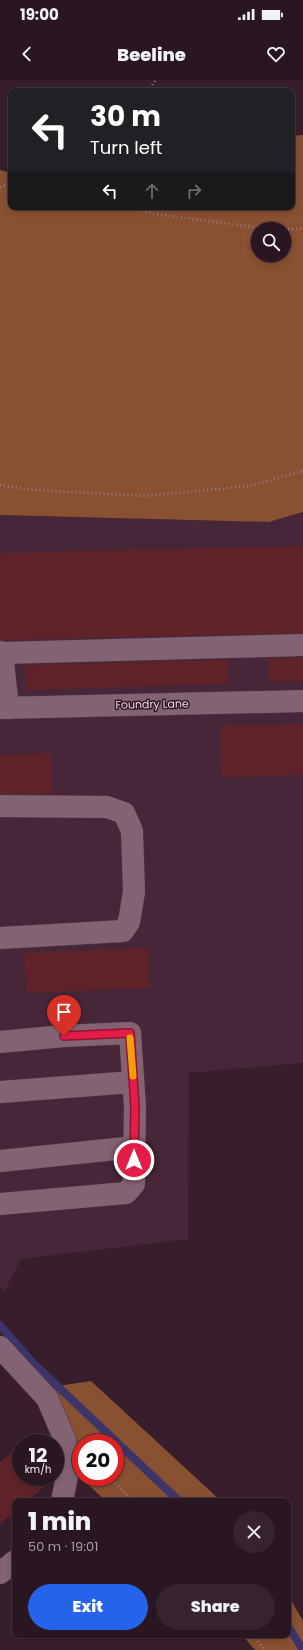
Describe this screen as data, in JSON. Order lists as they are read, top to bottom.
{
  "streets": {
    "street": ["Foundry Lane"]
  },
  "page": {
    "status": "19:00",
    "header": "Beeline",
    "turn": ["30 m", "Turn left"],
    "speed": "12 km/h",
    "limit": "20",
    "heading": ["1 min", "50 m · 19:01"],
    "buttons": ["Exit", "Share"]
  }
}
